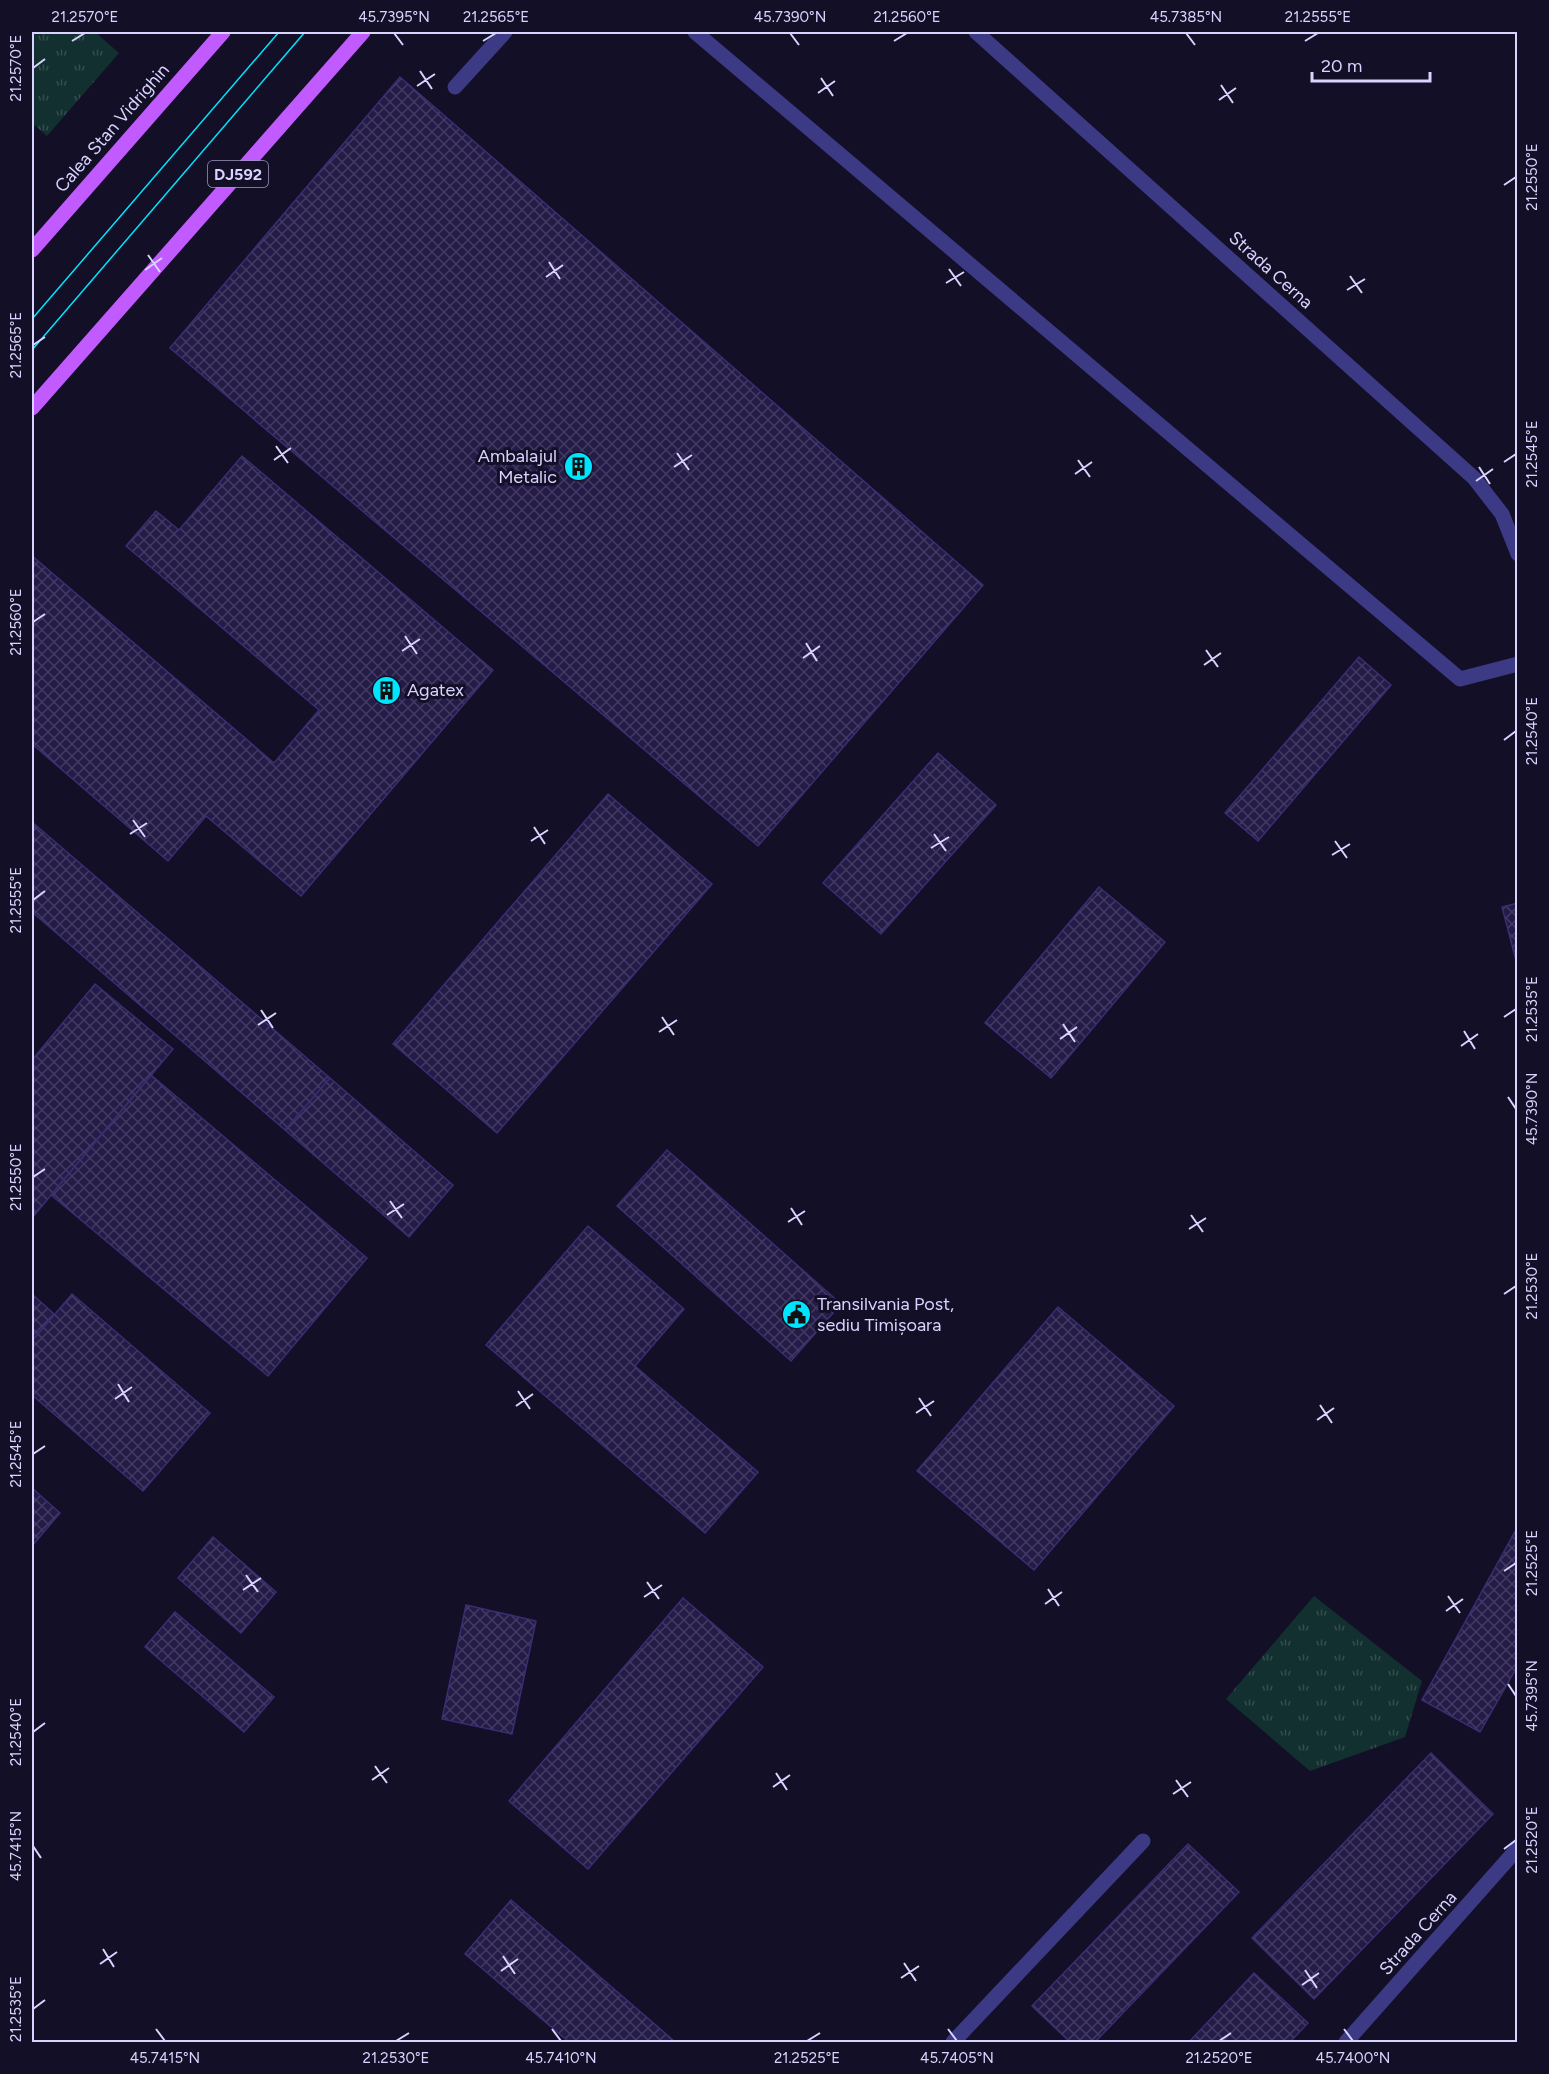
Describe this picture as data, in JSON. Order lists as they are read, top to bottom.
{
  "streets": {
    "main road": ["Calea Stan Vidrighin", "DJ592"],
    "street": ["Strada Cerna"]
  },
  "places": {
    "building": ["Ambalajul Metalic", "Agatex"],
    "public building": ["Transilvania Post, sediu Timișoara"]
  },
  "scale_bar": "20 m",
  "coordinates": [
    "21.2570°E",
    "45.7395°N",
    "21.2565°E",
    "45.7390°N",
    "21.2560°E",
    "45.7385°N",
    "21.2555°E",
    "21.2550°E",
    "21.2545°E",
    "21.2540°E",
    "21.2535°E",
    "21.2530°E",
    "21.2525°E",
    "21.2520°E",
    "45.7415°N",
    "45.7410°N",
    "45.7405°N",
    "45.7400°N"
  ]
}
